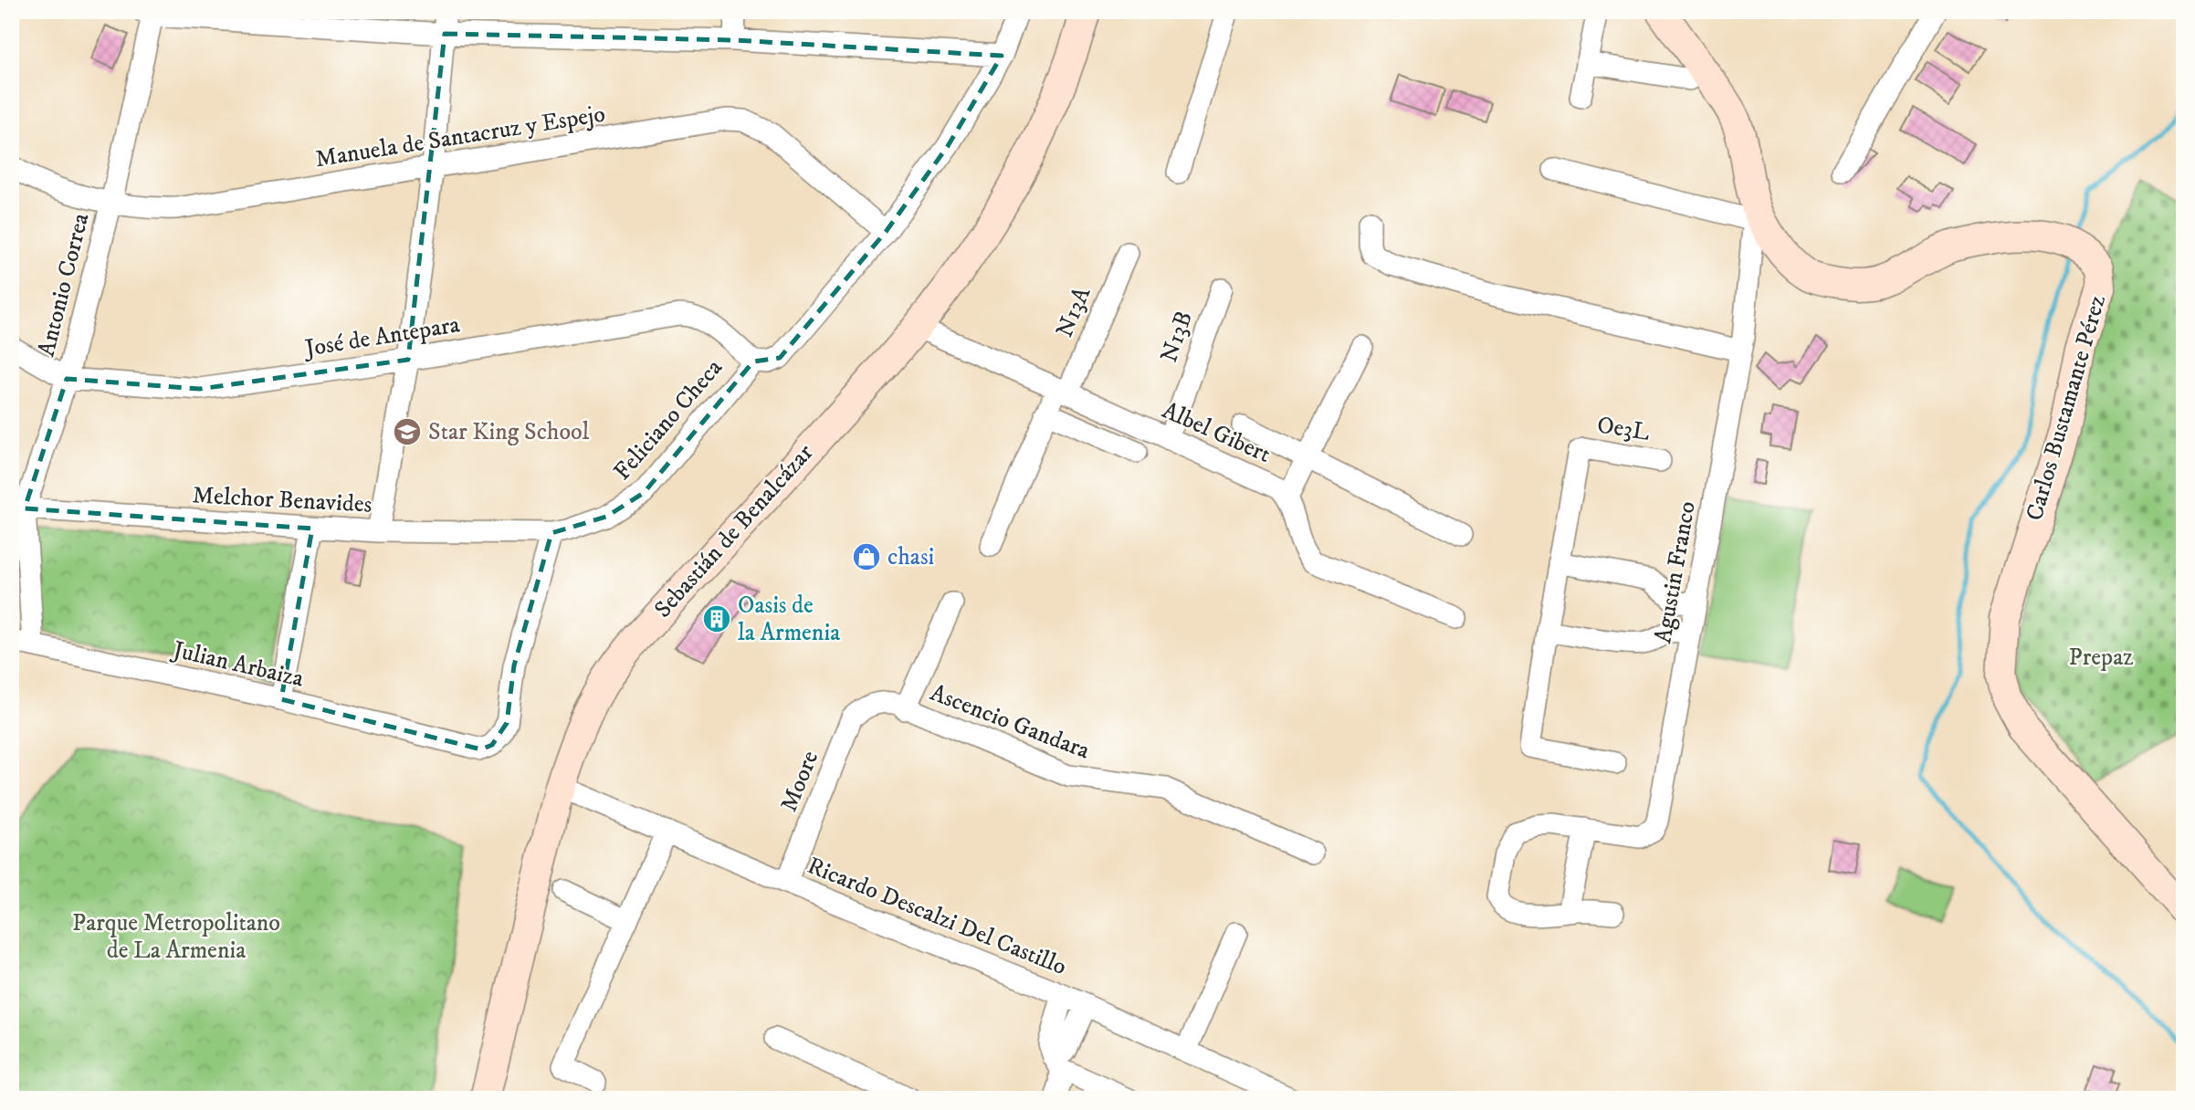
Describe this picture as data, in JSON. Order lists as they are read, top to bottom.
{
  "streets": {
    "street": [
      "Manuela de Santacruz y Espejo",
      "Antonio Correa",
      "N13A",
      "José de Antepara",
      "N13B",
      "Carlos Bustamante Pérez",
      "Feliciano Checa",
      "Oe3L",
      "Albel Gibert",
      "Melchor Benavides",
      "Sebastián de Benalcázar",
      "Agustin Franco",
      "Julian Arbaiza",
      "Ascencio Gandara",
      "Moore",
      "Ricardo Descalzi Del Castillo"
    ]
  },
  "crossings": [
    ["Manuela de Santacruz y Espejo", "Antonio Correa"],
    ["Manuela de Santacruz y Espejo", "Feliciano Checa"],
    ["Antonio Correa", "José de Antepara"],
    ["Antonio Correa", "Melchor Benavides"],
    ["Antonio Correa", "Julian Arbaiza"],
    ["N13A", "Albel Gibert"],
    ["José de Antepara", "Feliciano Checa"],
    ["N13B", "Albel Gibert"],
    ["Carlos Bustamante Pérez", "Agustin Franco"],
    ["Feliciano Checa", "Melchor Benavides"],
    ["Feliciano Checa", "Julian Arbaiza"],
    ["Albel Gibert", "Sebastián de Benalcázar"],
    ["Melchor Benavides", "Julian Arbaiza"],
    ["Sebastián de Benalcázar", "Ricardo Descalzi Del Castillo"],
    ["Ascencio Gandara", "Moore"],
    ["Moore", "Ricardo Descalzi Del Castillo"]
  ],
  "parks": ["Prepaz", "Parque Metropolitano de La Armenia"],
  "places": {
    "school or university": ["Star King School"],
    "shop": ["chasi"],
    "building": ["Oasis de la Armenia"]
  }
}
